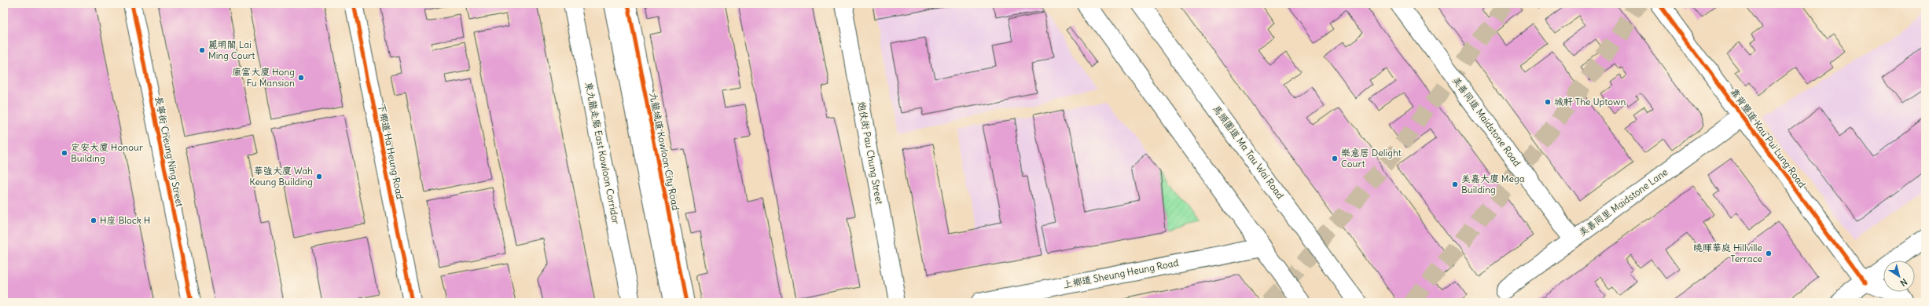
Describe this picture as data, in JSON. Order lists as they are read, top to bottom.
{
  "streets": {
    "main road": [
      "美善同道 Maidstone Road",
      "靠背壟道 Kau Pui Lung Road",
      "長寧街 Cheung Ning Street",
      "下鄉道 Ha Heung Road",
      "九龍城道 Kowloon City Road",
      "馬頭圍道 Ma Tau Wai Road",
      "東九龍走廊 East Kowloon Corridor",
      "炮仗街 Pau Chung Street",
      "美善同里 Maidstone Lane",
      "上鄉道 Sheung Heung Road"
    ]
  },
  "crossings": [
    ["美善同道 Maidstone Road", "美善同里 Maidstone Lane"],
    ["靠背壟道 Kau Pui Lung Road", "美善同里 Maidstone Lane"]
  ],
  "places": [
    "麗明閣 Lai Ming Court",
    "康富大廈 Hong Fu Mansion",
    "城軒 The Uptown",
    "定安大廈 Honour Building",
    "樂意居 Delight Court",
    "華強大廈 Wah Keung Building",
    "美嘉大廈 Mega Building",
    "H座 Block H",
    "曉暉華庭 Hillville Terrace"
  ],
  "north": "bottom right"
}
